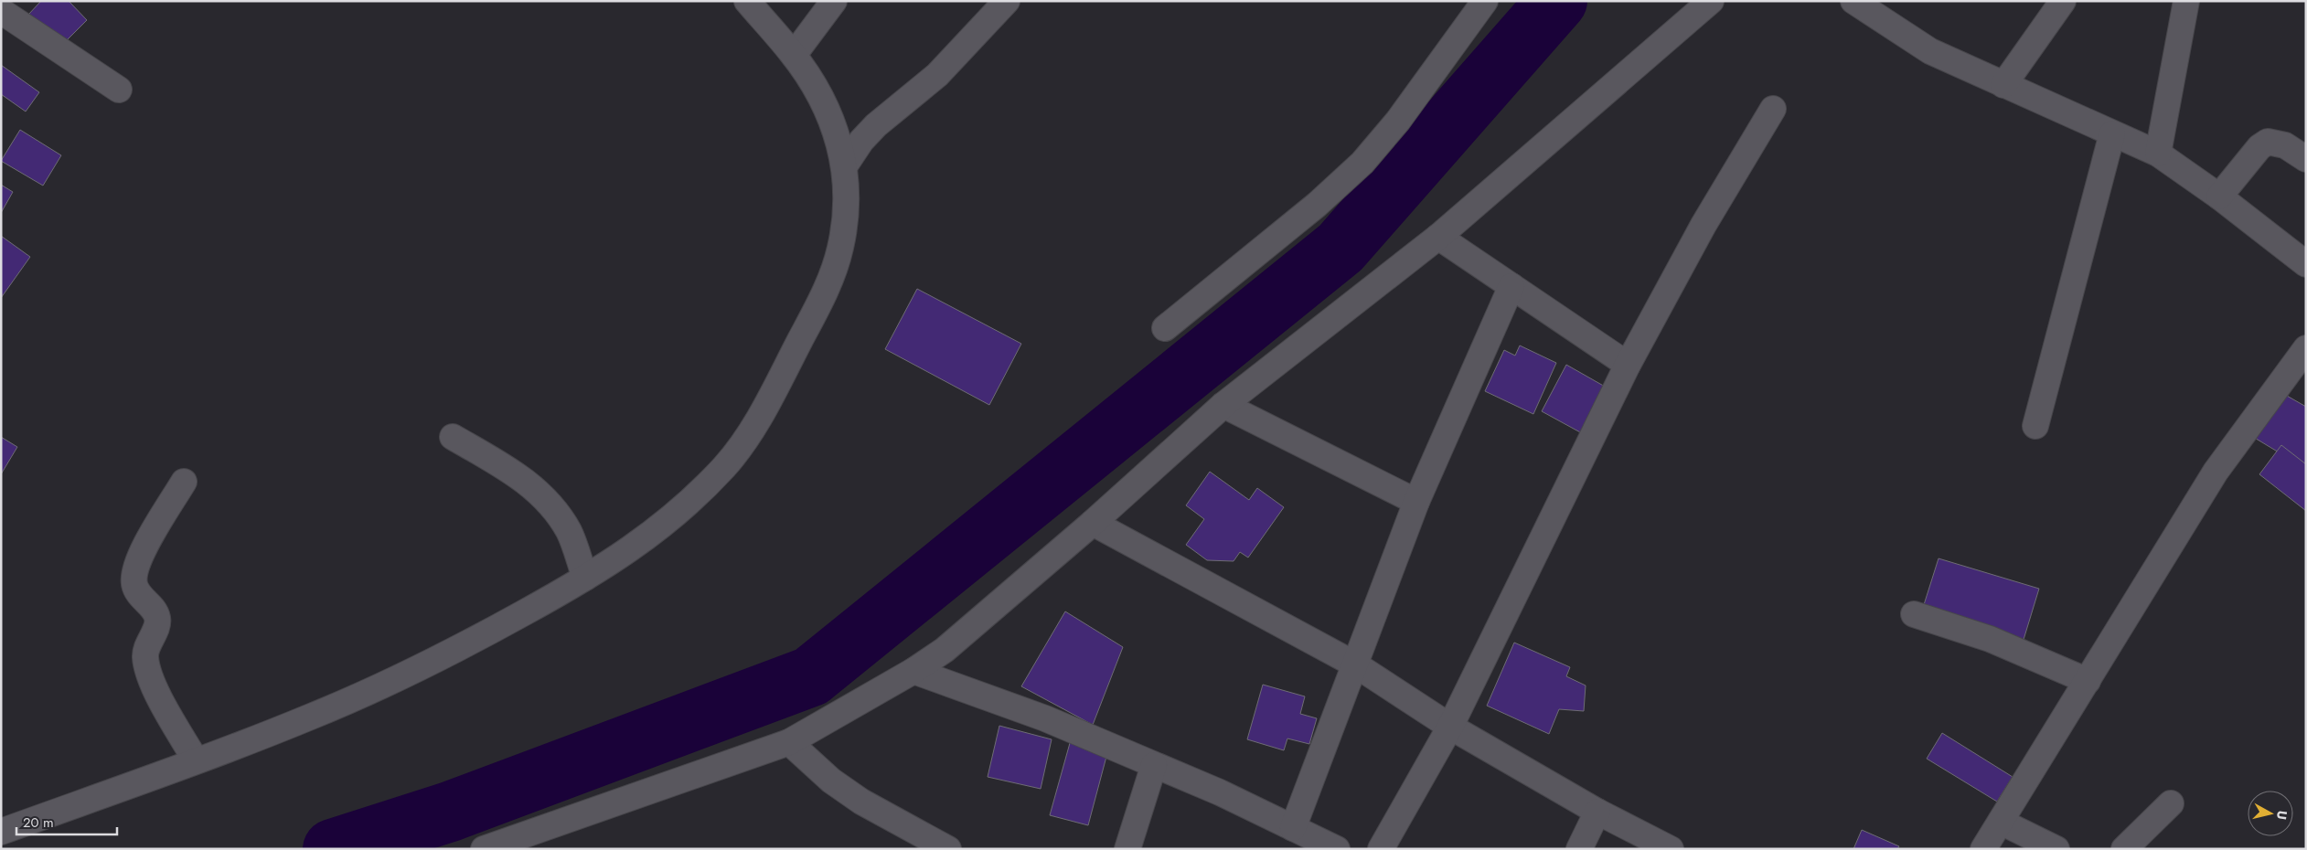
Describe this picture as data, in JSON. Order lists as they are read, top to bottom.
{
  "scale_bar": "20 m",
  "north": "right"
}
